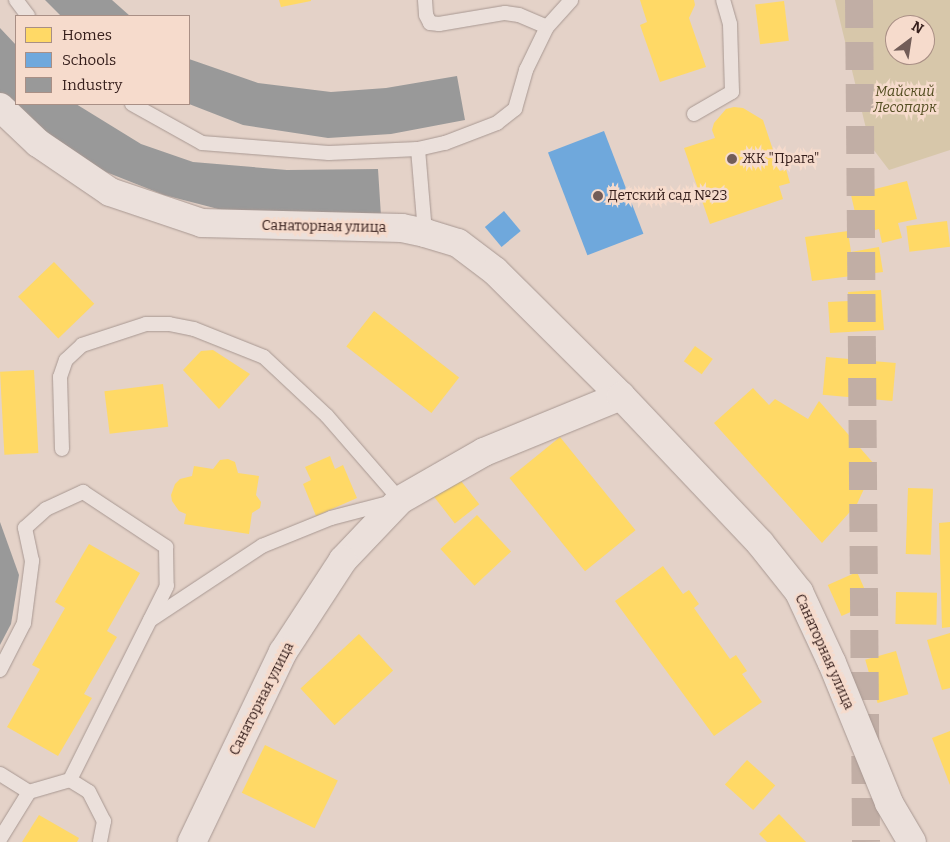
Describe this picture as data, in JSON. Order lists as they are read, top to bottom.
{
  "streets": {
    "street": ["Санаторная улица"]
  },
  "parks": ["Майский Лесопарк"],
  "places": ["ЖК \"Прага\"", "Детский сад №23"],
  "legend": ["Homes", "Schools", "Industry"],
  "north": "top right"
}
